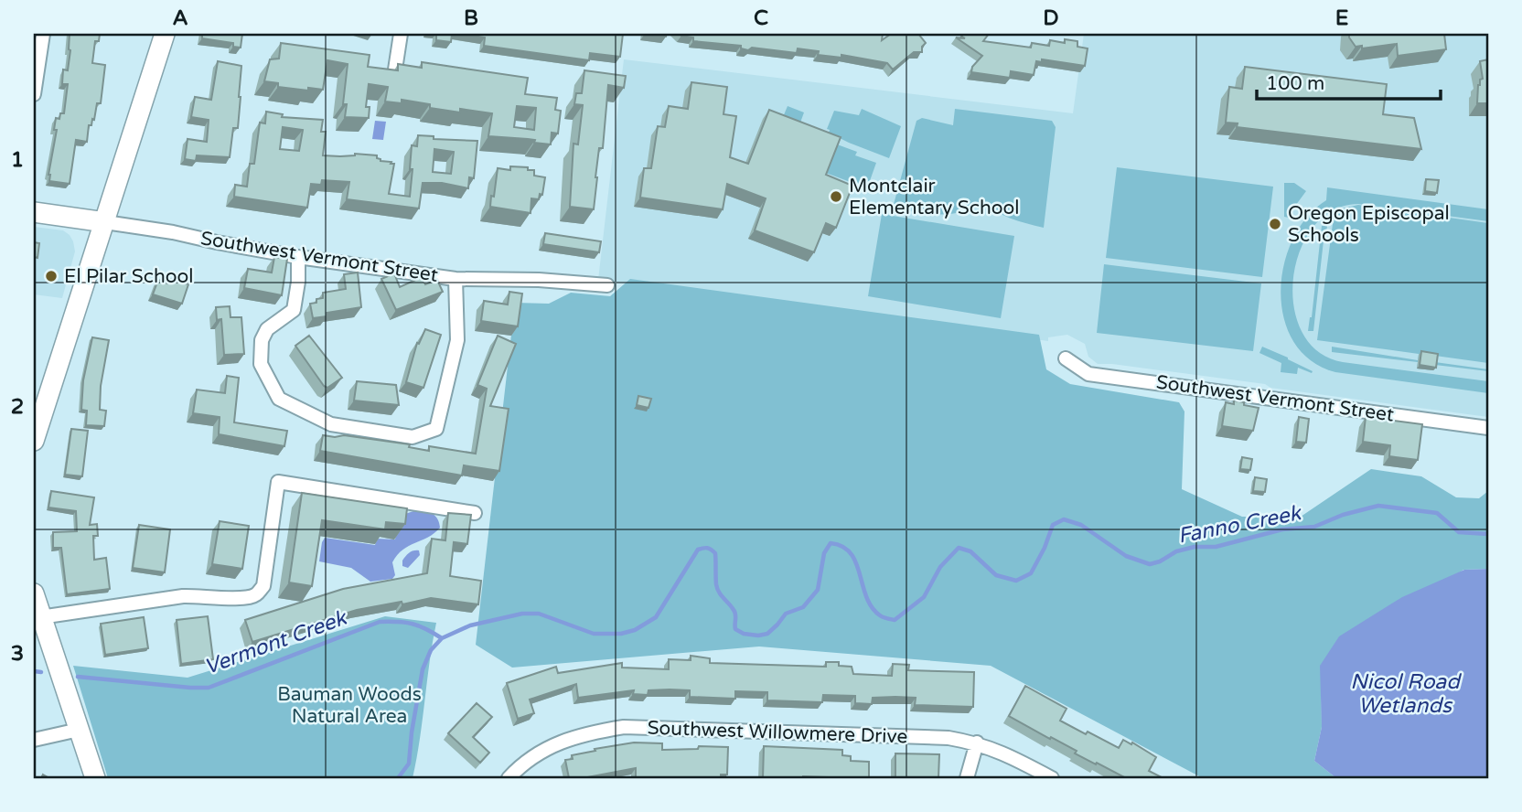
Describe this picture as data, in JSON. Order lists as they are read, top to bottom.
{
  "streets": {
    "main road": ["Southwest Vermont Street"],
    "street": ["Southwest Willowmere Drive"]
  },
  "water": ["Fanno Creek", "Vermont Creek", "Nicol Road Wetlands"],
  "parks": ["Bauman Woods Natural Area"],
  "places": ["Montclair Elementary School", "Oregon Episcopal Schools", "El Pilar School"],
  "scale_bar": "100 m",
  "grid": {
    "columns": [
      "A",
      "B",
      "C",
      "D",
      "E"
    ],
    "rows": ["1", "2", "3"]
  }
}
